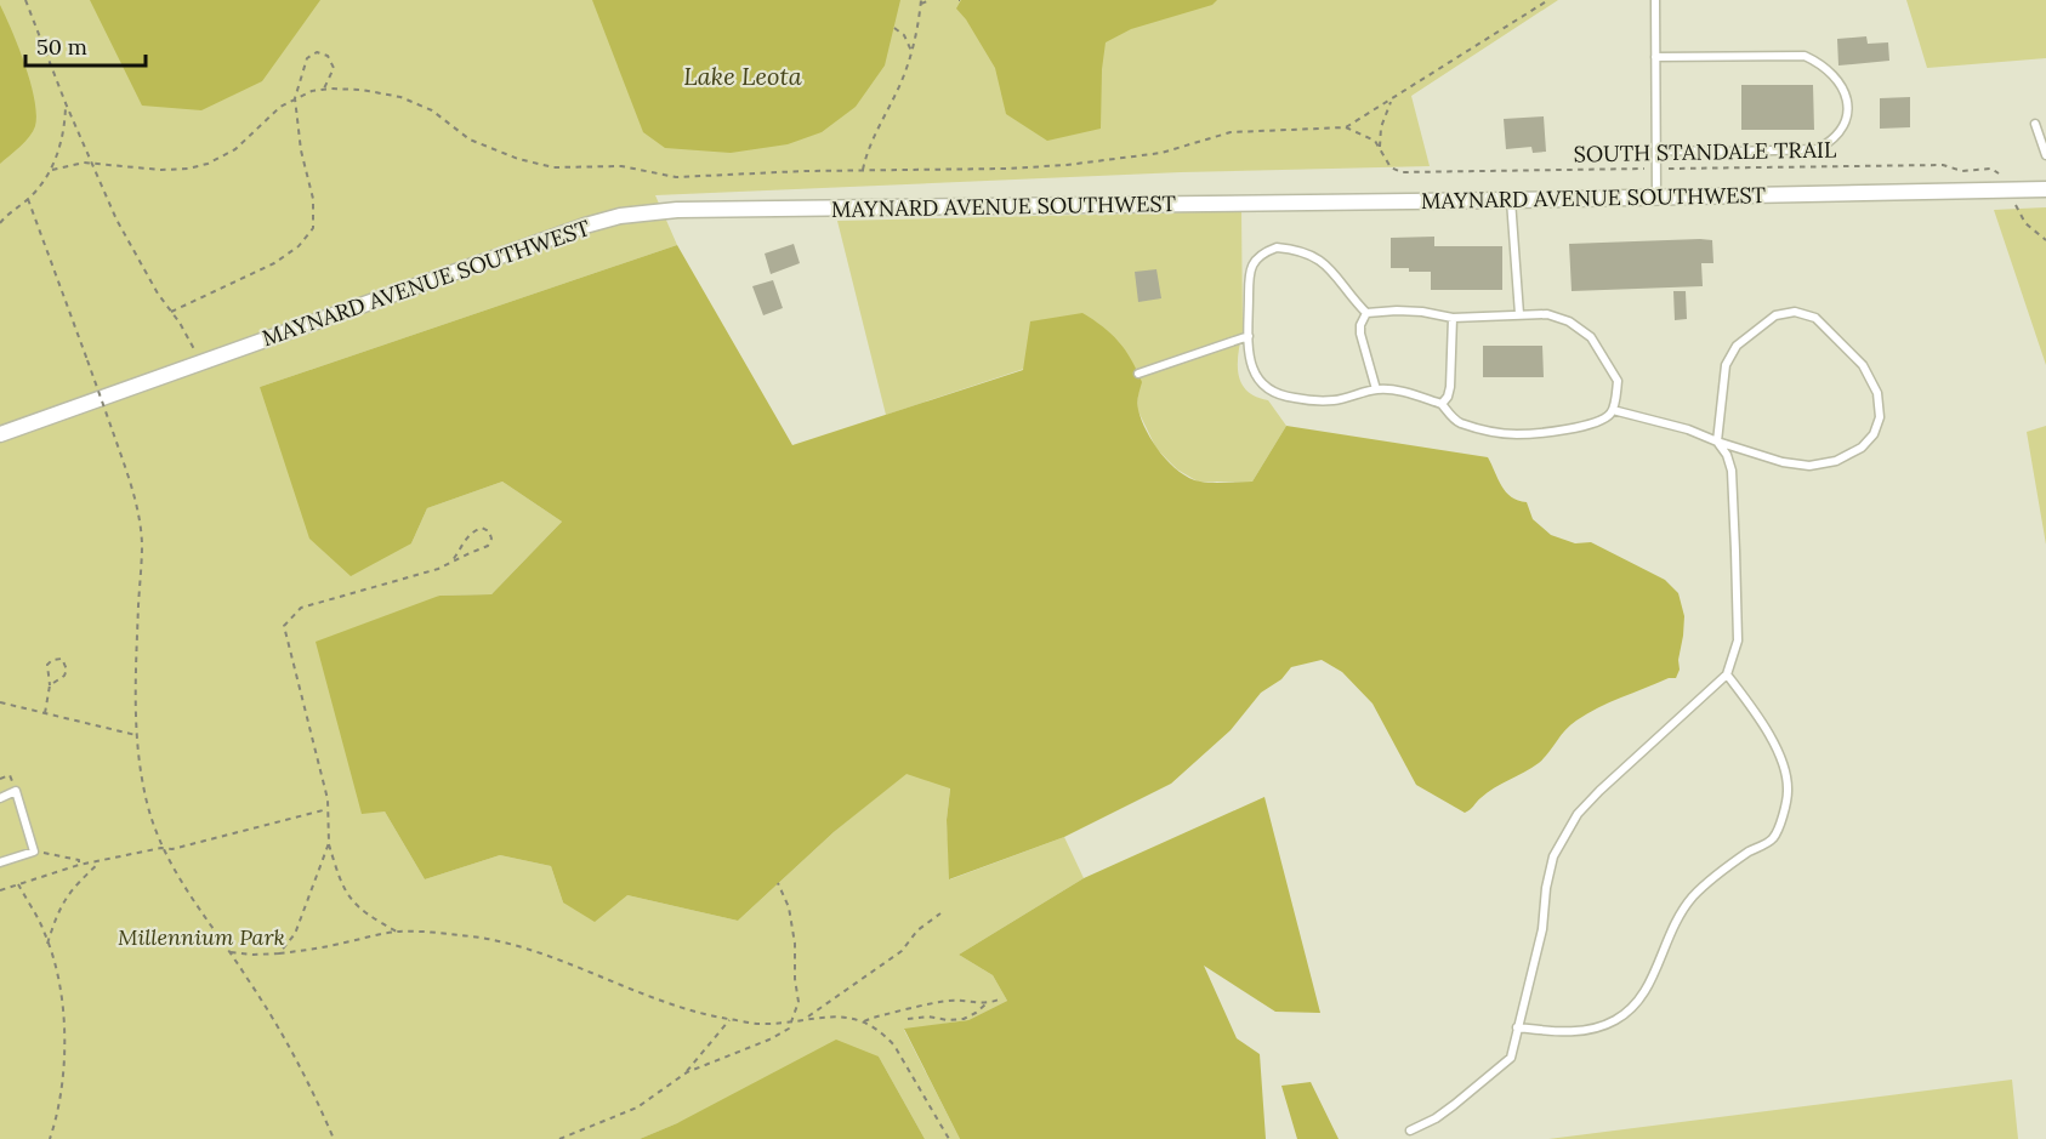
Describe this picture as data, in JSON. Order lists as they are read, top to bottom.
{
  "streets": {
    "street": ["MAYNARD AVENUE SOUTHWEST"],
    "path": ["SOUTH STANDALE TRAIL"]
  },
  "crossings": [
    ["SOUTH STANDALE TRAIL", "MAYNARD AVENUE SOUTHWEST"]
  ],
  "water": ["Lake Leota"],
  "parks": ["Millennium Park"],
  "scale_bar": "50 m"
}
